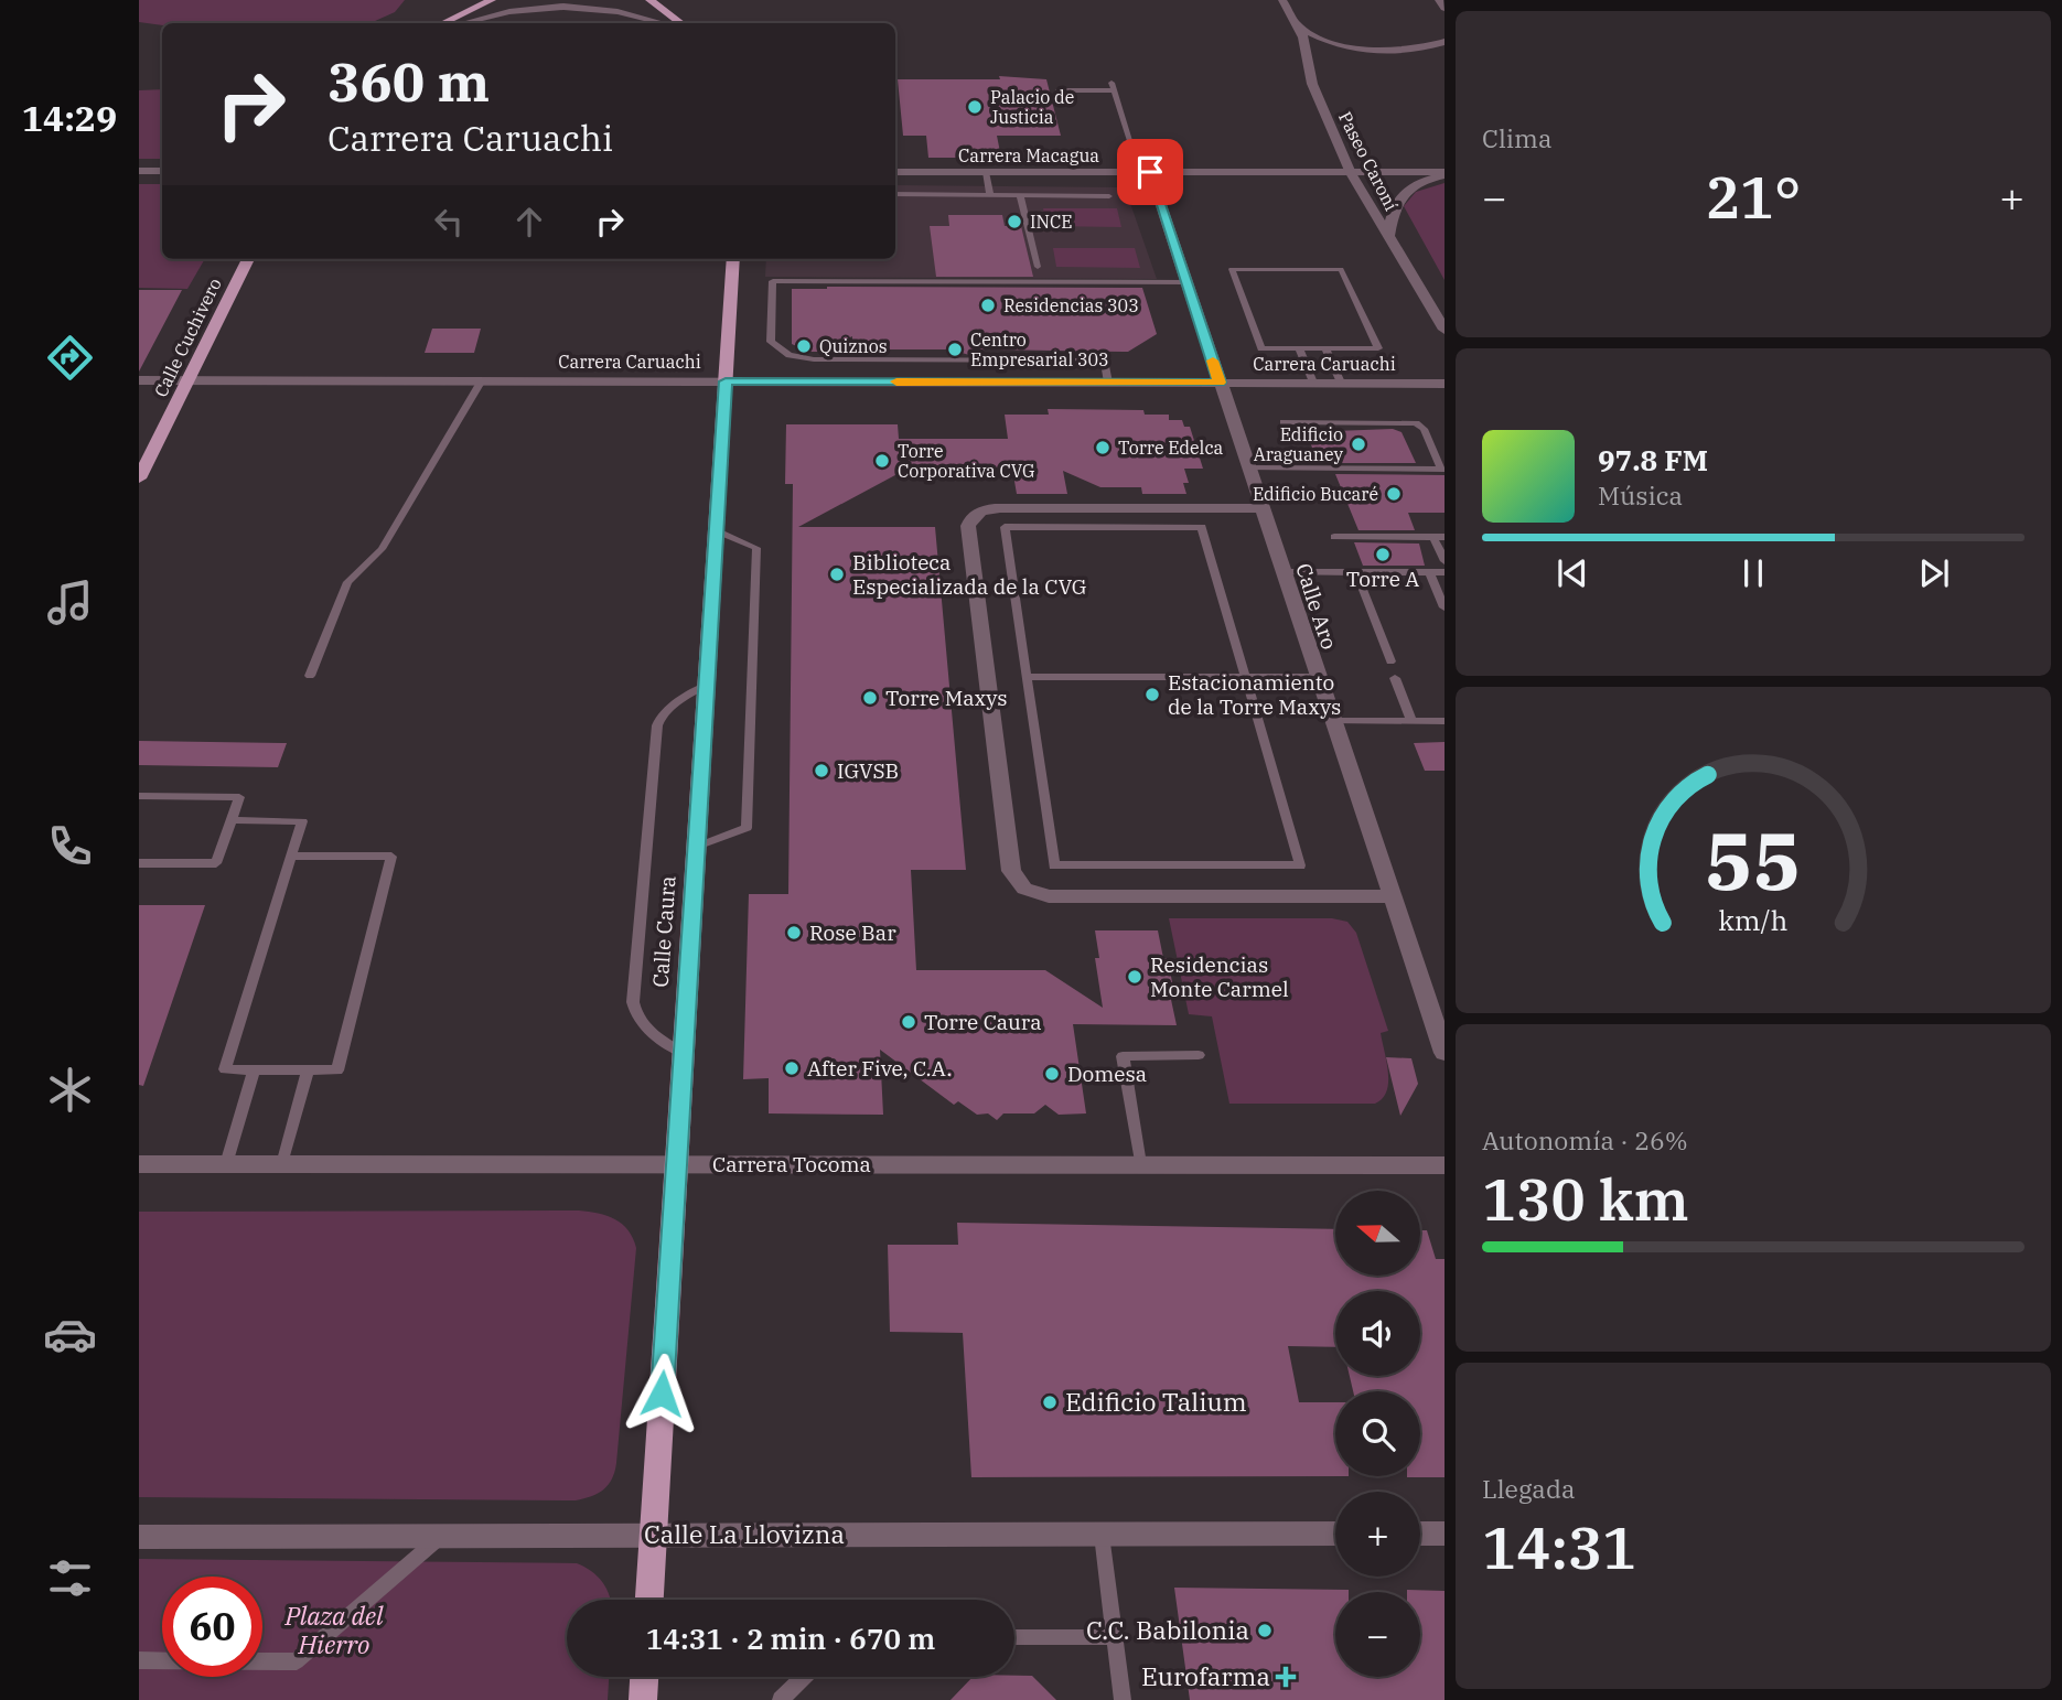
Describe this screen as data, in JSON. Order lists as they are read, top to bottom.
{
  "streets": {
    "main road": ["Calle Cuchivero", "Calle Caura"],
    "street": [
      "Carrera Macagua",
      "Paseo Caroní",
      "Carrera Caruachi",
      "Calle Aro",
      "Carrera Tocoma",
      "Calle La Llovizna"
    ]
  },
  "crossings": [
    ["Carrera Macagua", "Paseo Caroní"],
    ["Carrera Macagua", "Calle Aro"],
    ["Calle Cuchivero", "Carrera Caruachi"],
    ["Carrera Caruachi", "Calle Aro"],
    ["Carrera Caruachi", "Calle Caura"],
    ["Calle Caura", "Carrera Tocoma"],
    ["Calle Caura", "Calle La Llovizna"]
  ],
  "parks": ["Plaza del Hierro"],
  "places": {
    "other": [
      "Palacio de Justicia",
      "INCE",
      "Residencias 303",
      "Quiznos",
      "Centro Empresarial 303",
      "Edificio Araguaney",
      "Torre Edelca",
      "Torre Corporativa CVG",
      "Edificio Bucaré",
      "Torre A",
      "Biblioteca Especializada de la CVG",
      "Estacionamiento de la Torre Maxys",
      "Torre Maxys",
      "IGVSB",
      "Rose Bar",
      "Residencias Monte Carmel",
      "Torre Caura",
      "After Five, C.A.",
      "Domesa",
      "Edificio Talium",
      "C.C. Babilonia"
    ],
    "health": ["Eurofarma"]
  },
  "north": "left",
  "page": {
    "tabs": "14:29",
    "tile": [
      "Clima",
      ["Autonomía · 26%", "130 km"],
      ["Llegada", "14:31"]
    ],
    "turn": ["360 m", "Carrera Caruachi"],
    "heat": ["−", "21°", "+"],
    "song": ["97.8 FM", "Música"],
    "map_buttons": ["+", "−"],
    "limit": "60",
    "trip": "14:31 · 2 min · 670 m",
    "gauge": ["55", "km/h"]
  }
}
